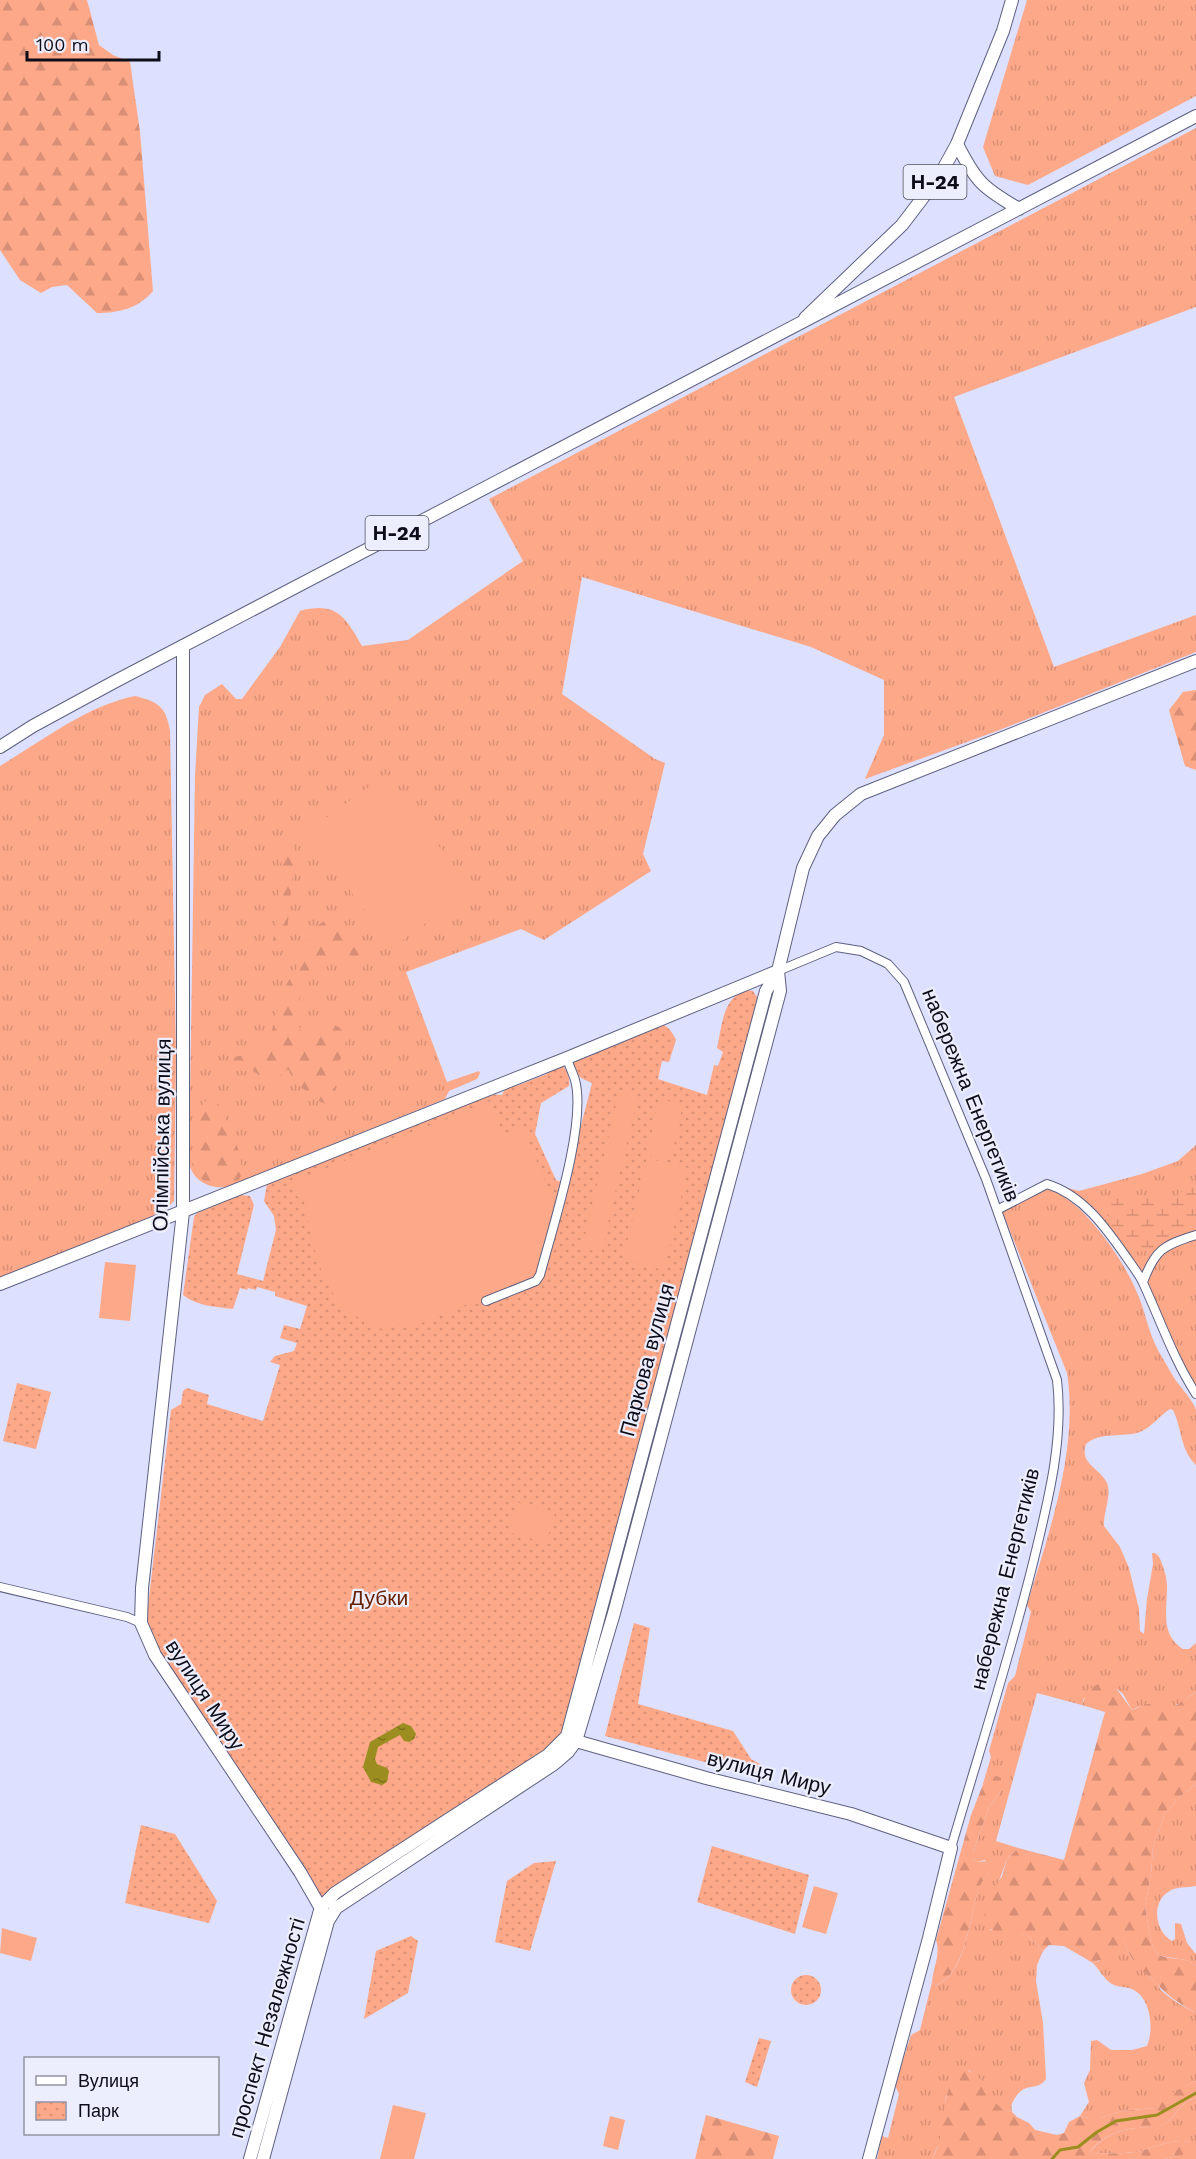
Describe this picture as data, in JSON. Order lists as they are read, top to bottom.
{
  "streets": {
    "street": [
      "Н-24",
      "набережна Енергетиків",
      "Олімпійська вулиця",
      "Паркова вулиця",
      "вулиця Миру",
      "проспект Незалежності"
    ]
  },
  "crossings": [
    ["Н-24", "Олімпійська вулиця"],
    ["набережна Енергетиків", "Паркова вулиця"],
    ["набережна Енергетиків", "вулиця Миру"],
    ["Олімпійська вулиця", "вулиця Миру"],
    ["Паркова вулиця", "вулиця Миру"],
    ["Паркова вулиця", "проспект Незалежності"],
    ["вулиця Миру", "проспект Незалежності"]
  ],
  "parks": ["Дубки"],
  "legend": ["Вулиця", "Парк"],
  "scale_bar": "100 m"
}
